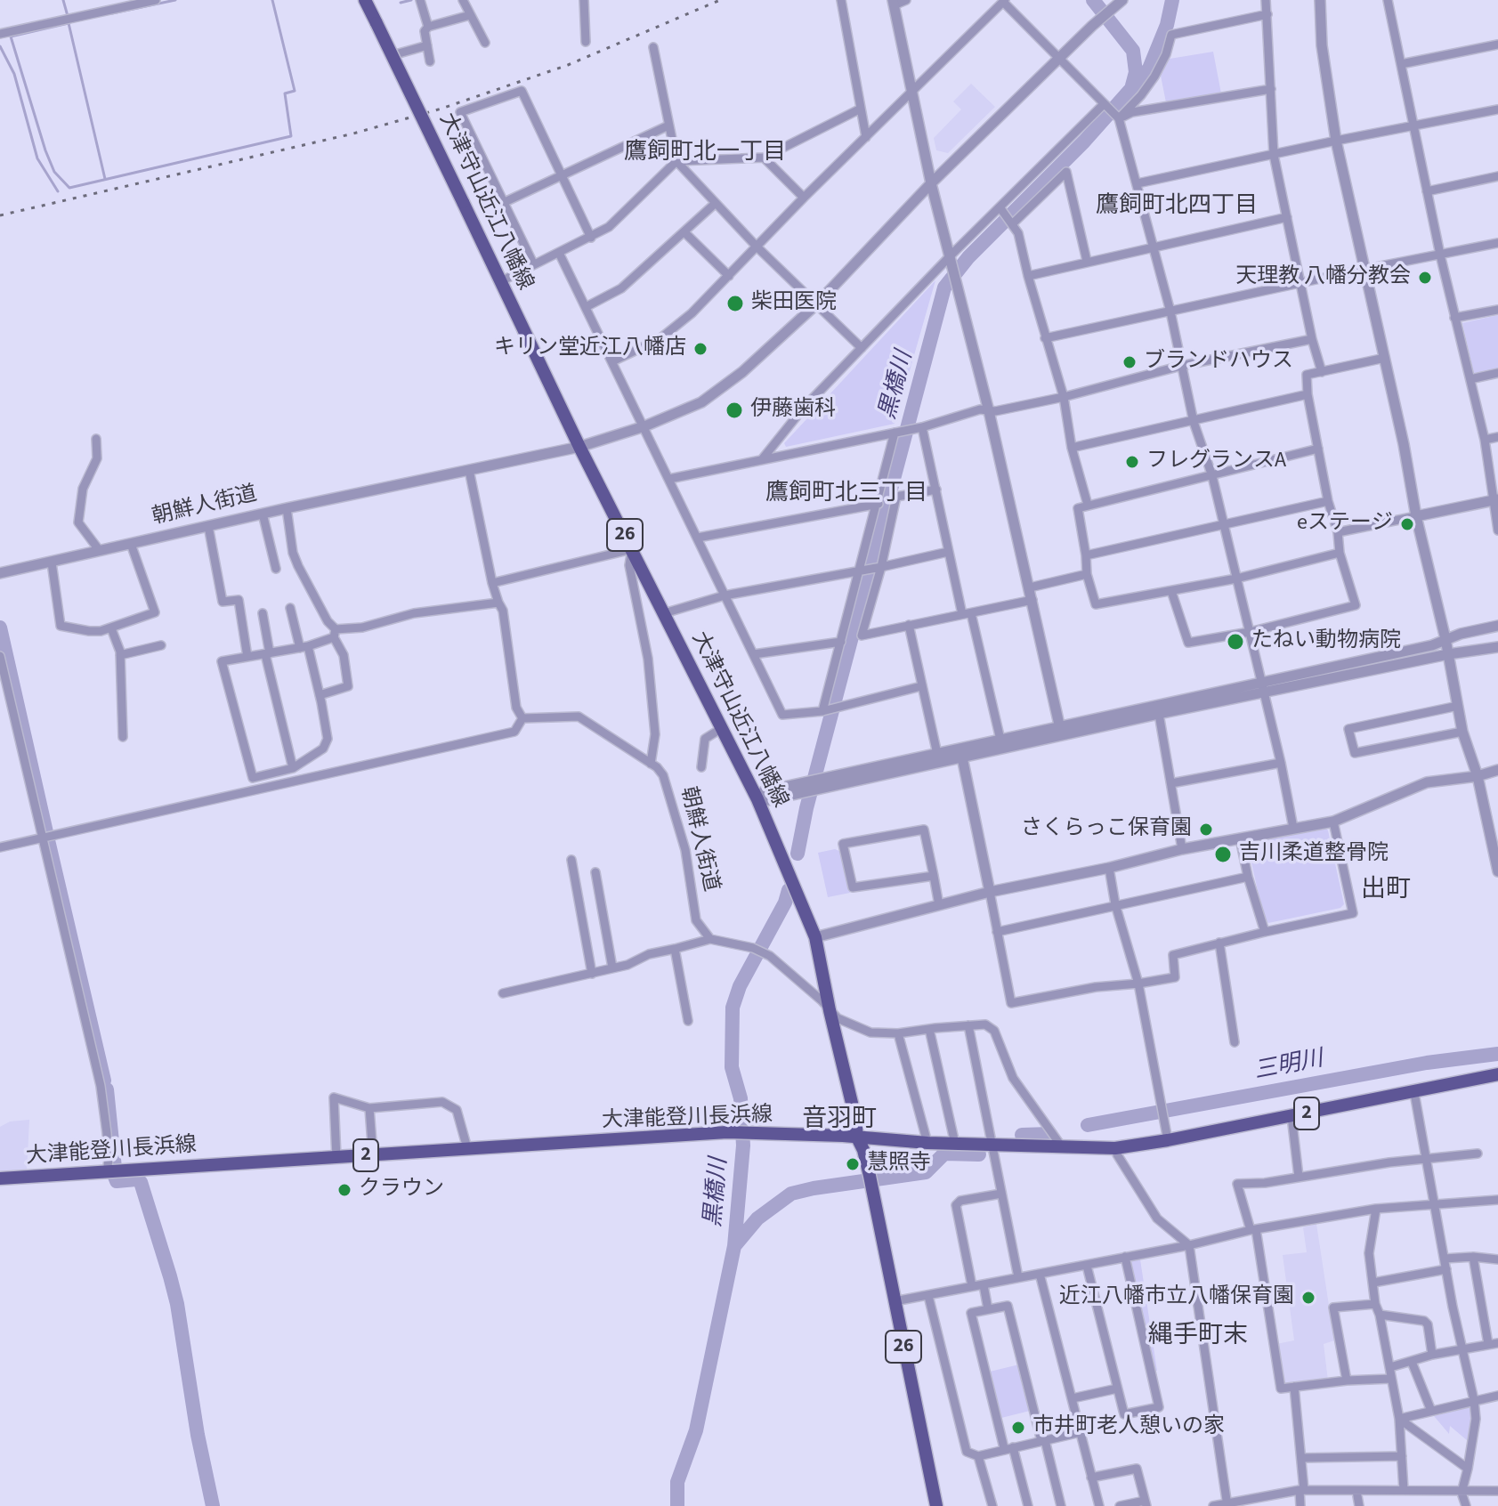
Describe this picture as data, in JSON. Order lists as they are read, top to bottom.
{
  "streets": {
    "main road": [
      "大津守山近江八幡線",
      "26",
      "2",
      "大津能登川長浜線"
    ],
    "street": ["朝鮮人街道"]
  },
  "crossings": [
    ["大津守山近江八幡線", "大津能登川長浜線"]
  ],
  "districts": [
    "鷹飼町北一丁目",
    "鷹飼町北四丁目",
    "鷹飼町北三丁目",
    "出町",
    "音羽町",
    "縄手町末"
  ],
  "water": ["黒橋川", "三明川"],
  "places": [
    "天理教 八幡分教会",
    "柴田医院",
    "キリン堂近江八幡店",
    "ブランドハウス",
    "伊藤歯科",
    "フレグランスA",
    "eステージ",
    "たねい動物病院",
    "さくらっこ保育園",
    "吉川柔道整骨院",
    "慧照寺",
    "クラウン",
    "近江八幡市立八幡保育園",
    "市井町老人憩いの家"
  ]
}
